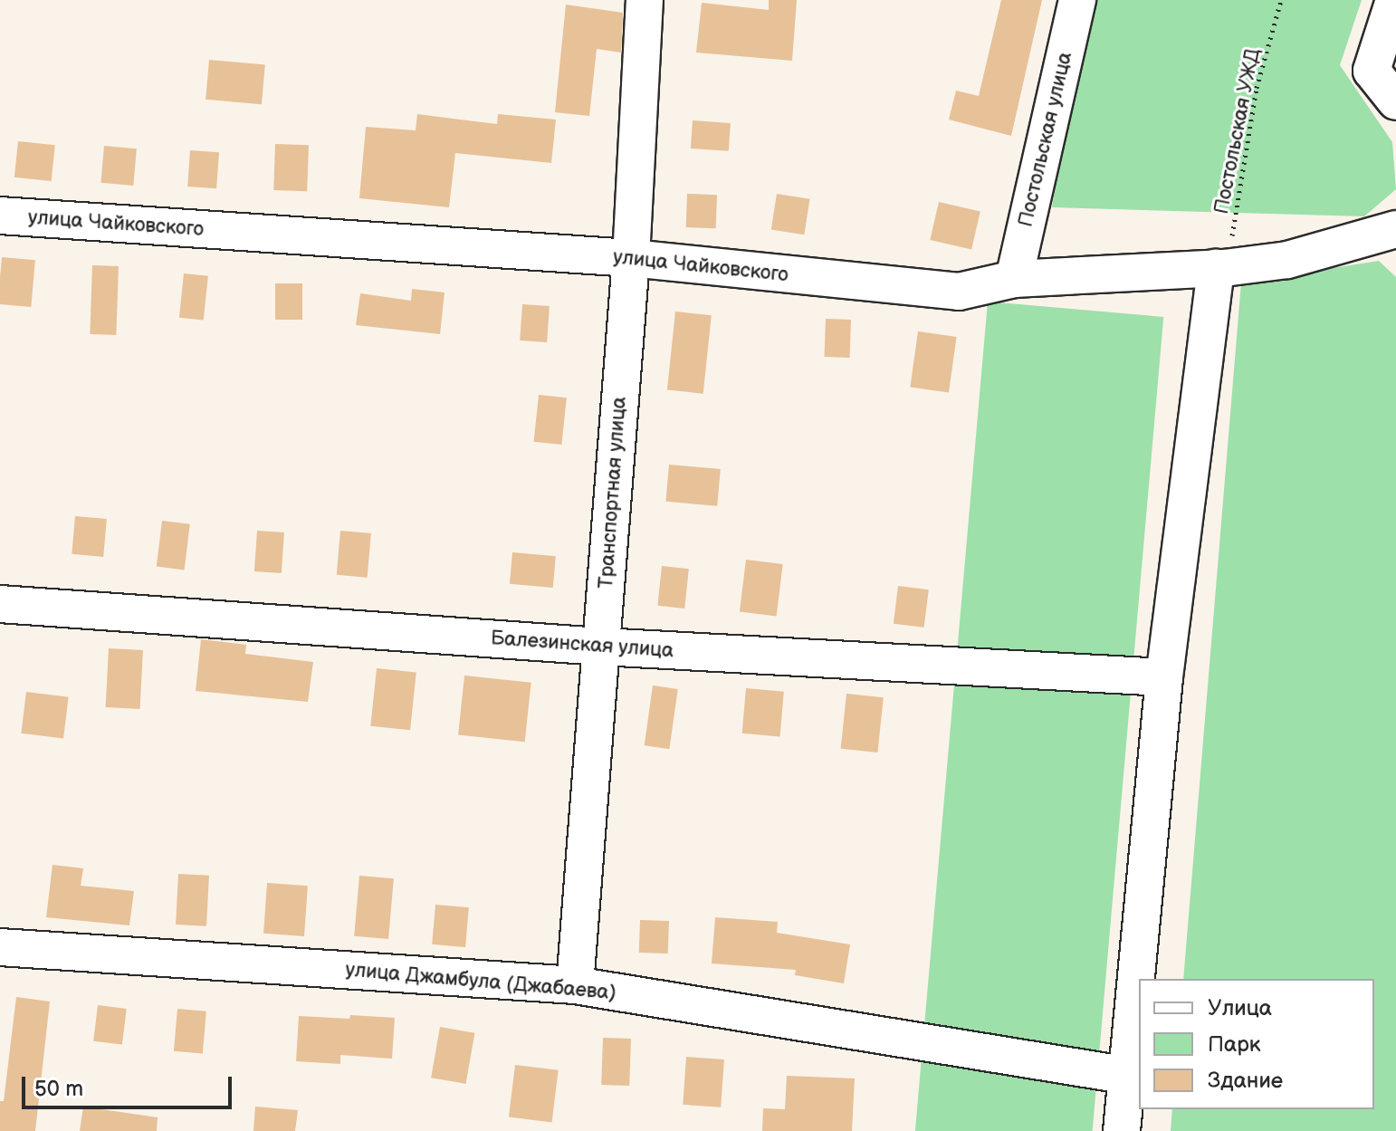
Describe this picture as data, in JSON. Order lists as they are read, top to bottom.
{
  "streets": {
    "street": [
      "Постольская улица",
      "улица Чайковского",
      "Транспортная улица",
      "Балезинская улица",
      "улица Джамбула (Джабаева)"
    ],
    "path": ["Постольская УЖД"]
  },
  "crossings": [
    ["Постольская УЖД", "улица Чайковского"],
    ["Постольская улица", "улица Чайковского"],
    ["улица Чайковского", "Транспортная улица"],
    ["Транспортная улица", "Балезинская улица"],
    ["Транспортная улица", "улица Джамбула (Джабаева)"]
  ],
  "legend": ["Улица", "Парк", "Здание"],
  "scale_bar": "50 m"
}
